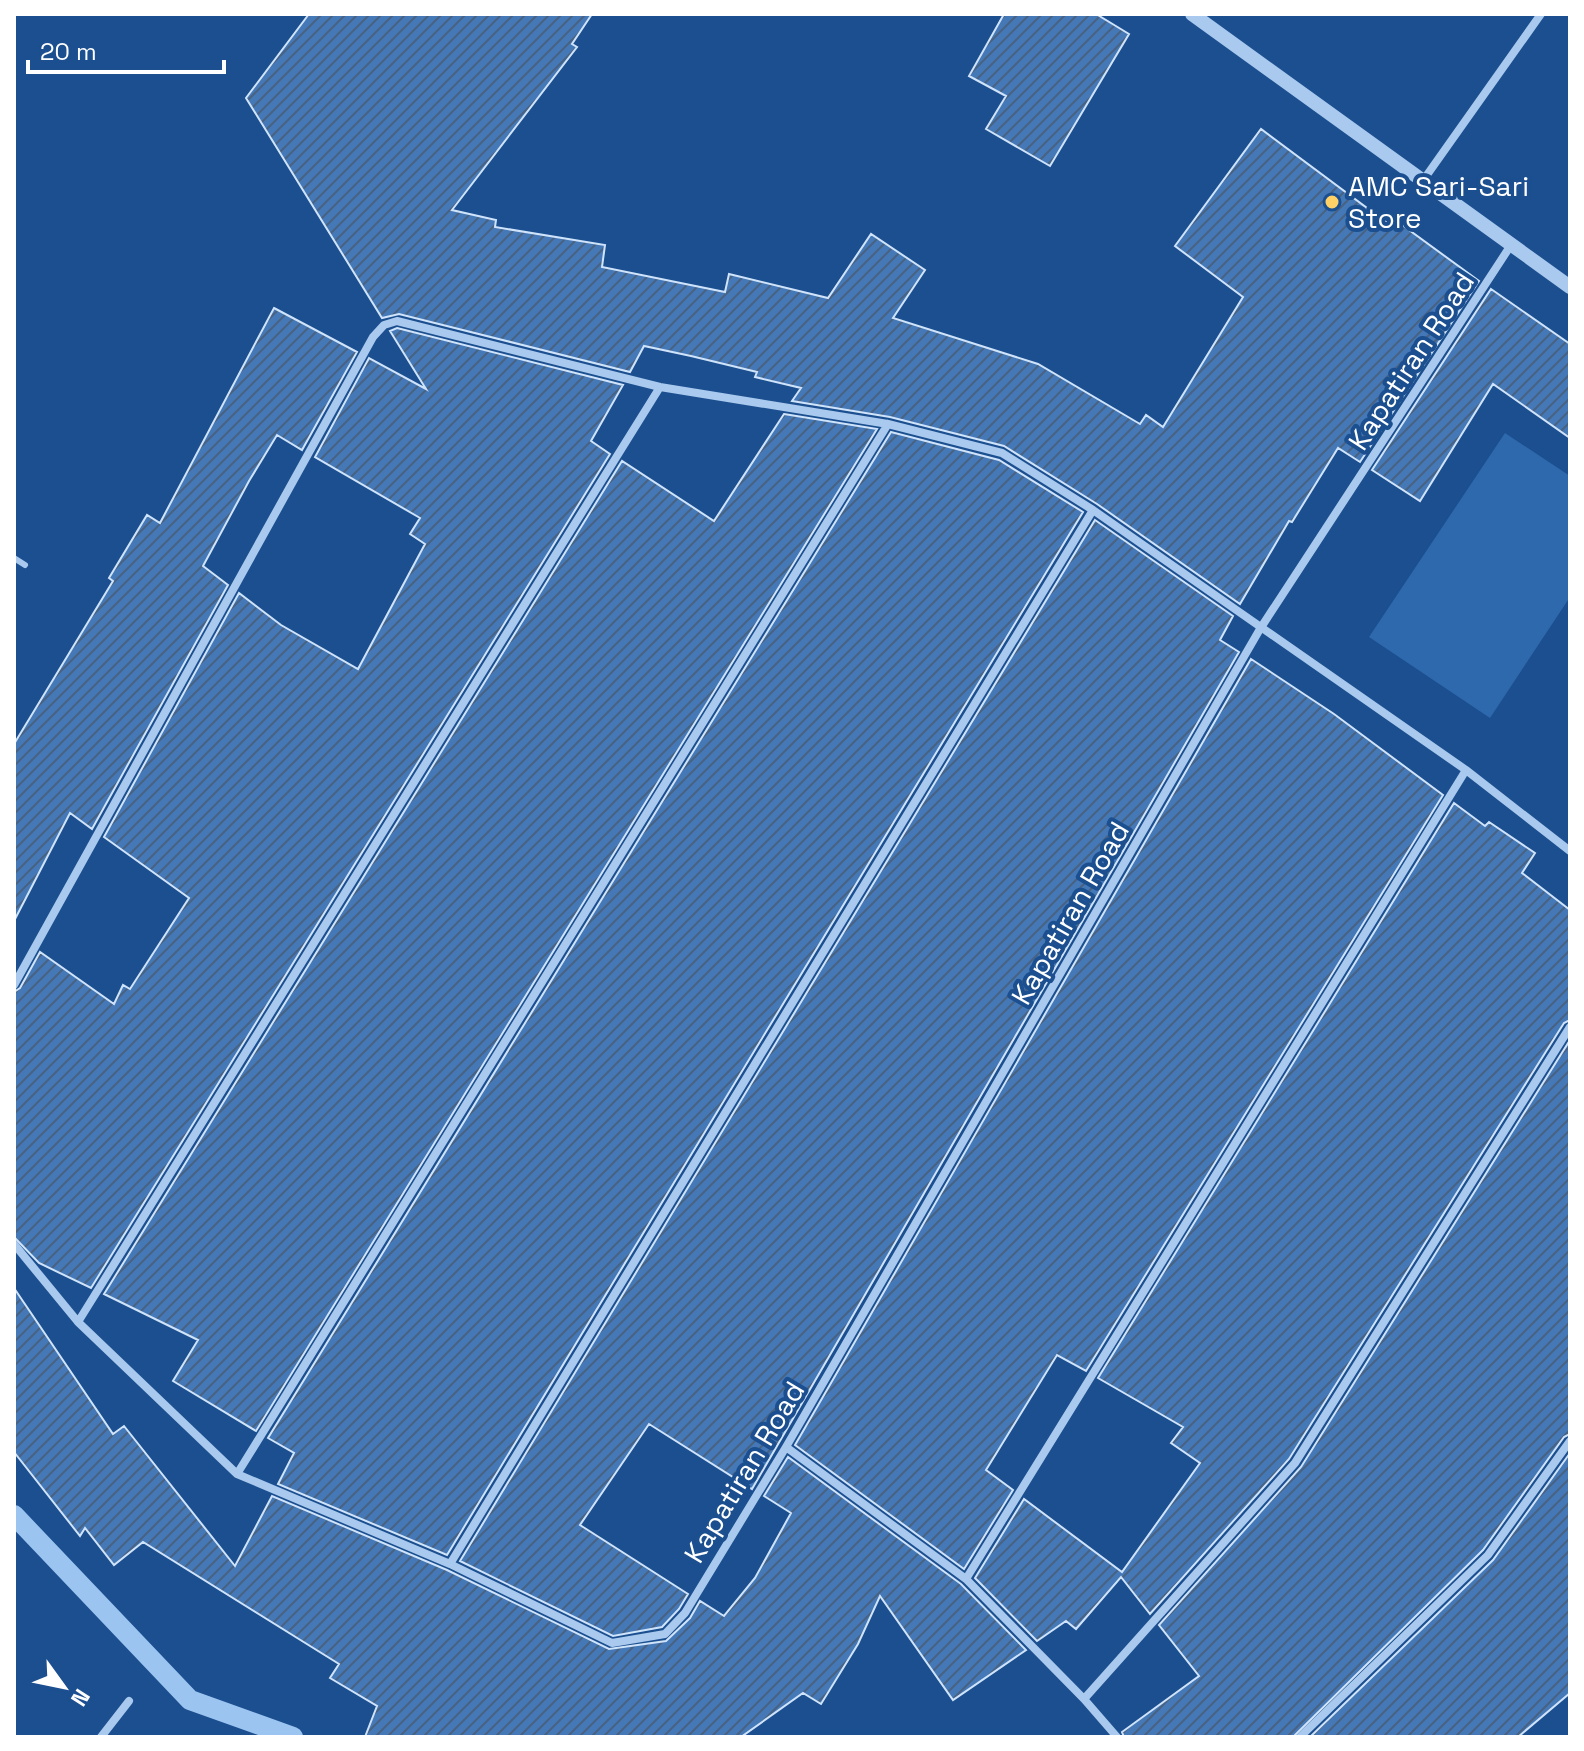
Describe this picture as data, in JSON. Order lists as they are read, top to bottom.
{
  "streets": {
    "street": ["Kapatiran Road"]
  },
  "places": ["AMC Sari-Sari Store"],
  "scale_bar": "20 m",
  "north": "bottom right"
}
